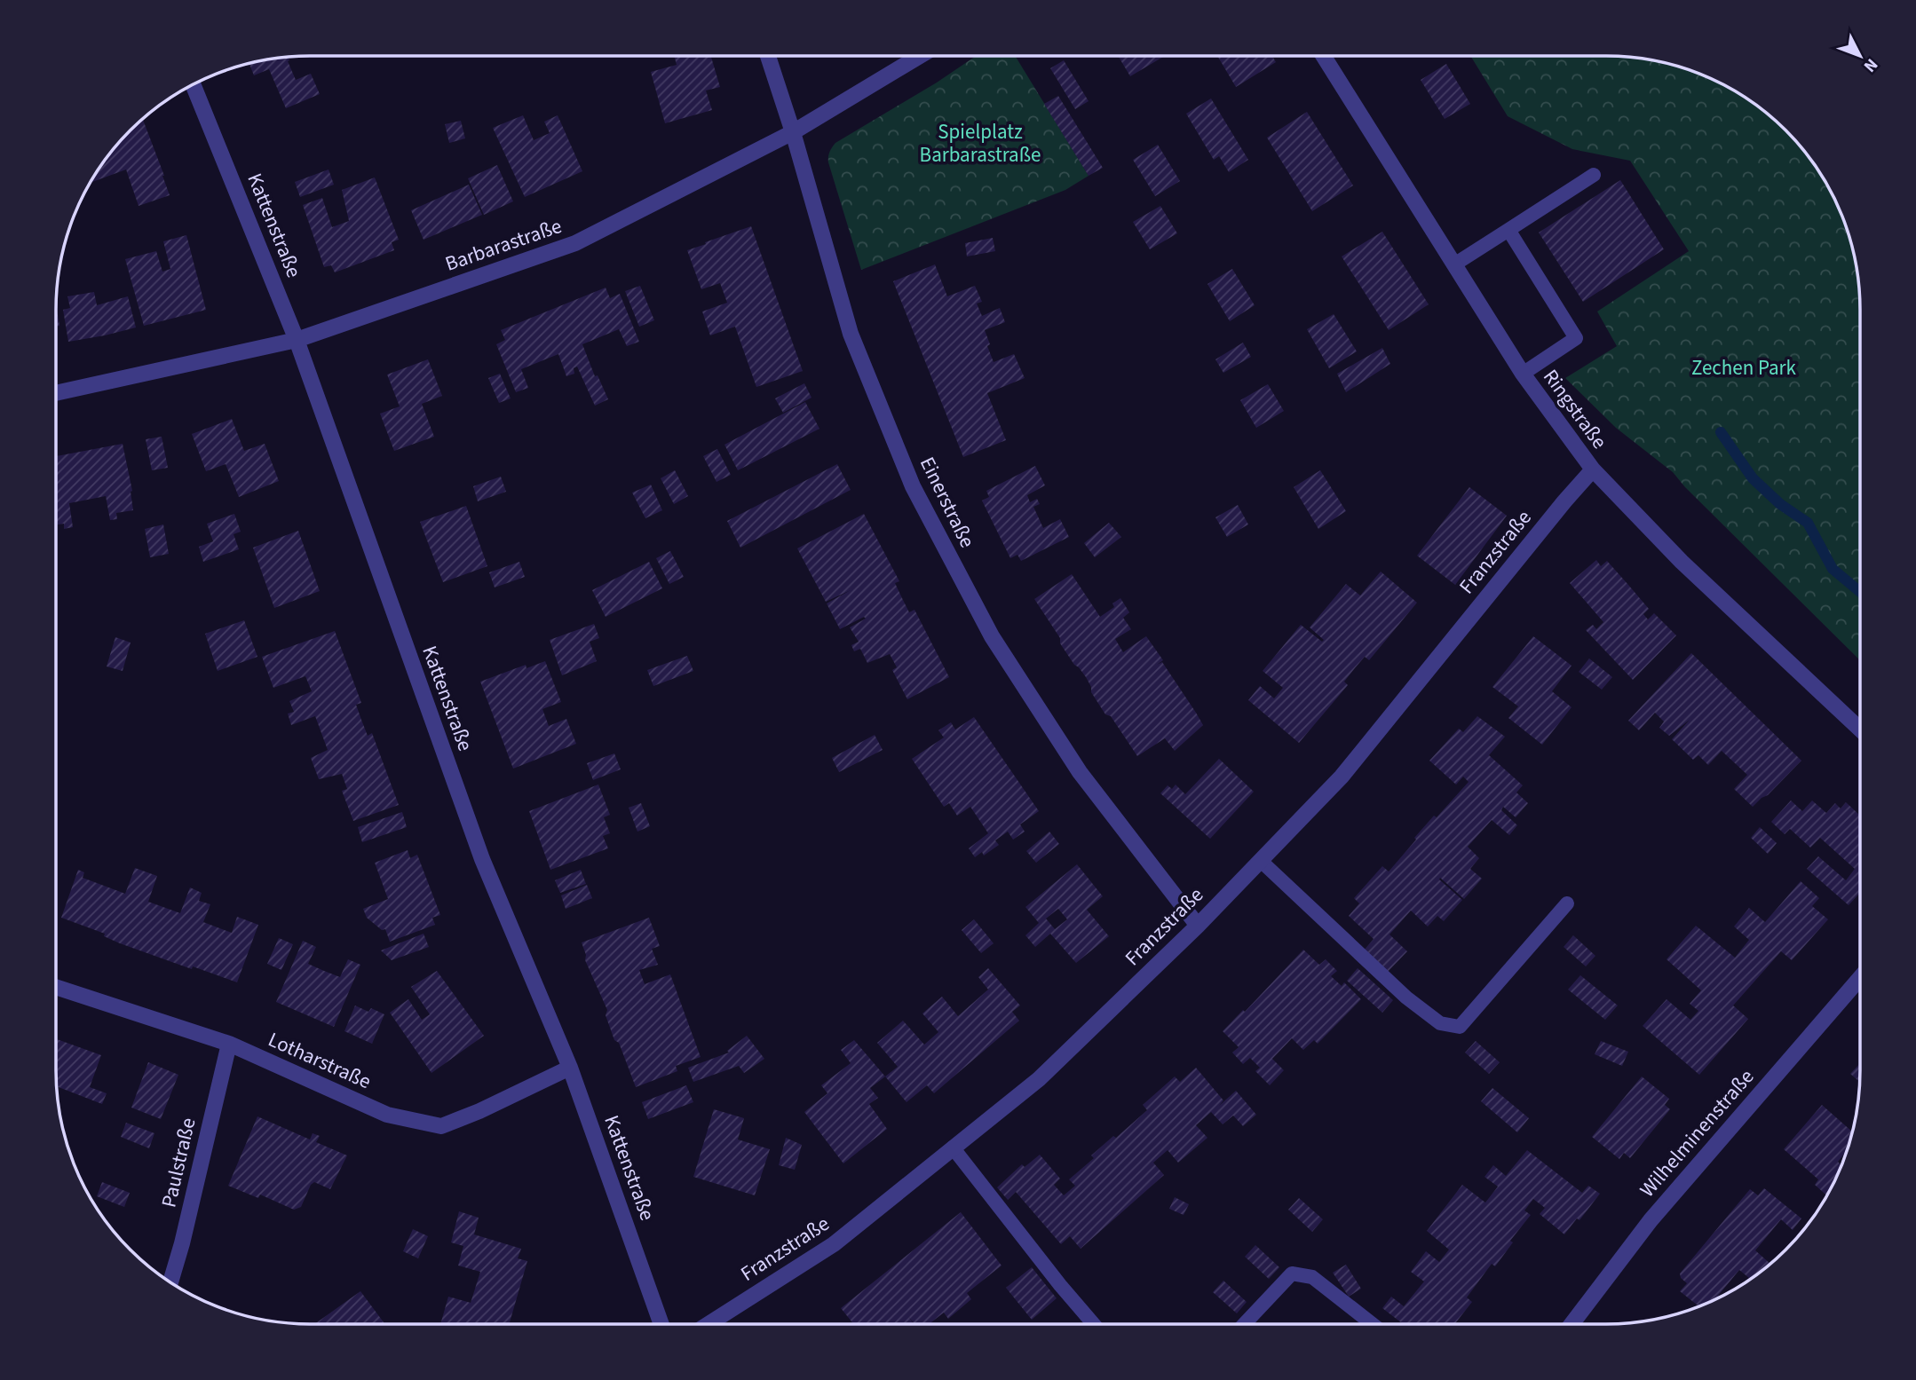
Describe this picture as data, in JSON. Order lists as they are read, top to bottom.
{
  "streets": {
    "street": [
      "Kattenstraße",
      "Barbarastraße",
      "Ringstraße",
      "Einerstraße",
      "Franzstraße",
      "Lotharstraße",
      "Wilhelminenstraße",
      "Paulstraße"
    ]
  },
  "crossings": [
    ["Kattenstraße", "Barbarastraße"],
    ["Kattenstraße", "Lotharstraße"],
    ["Barbarastraße", "Einerstraße"],
    ["Ringstraße", "Franzstraße"],
    ["Einerstraße", "Franzstraße"],
    ["Lotharstraße", "Paulstraße"]
  ],
  "parks": ["Spielplatz Barbarastraße", "Zechen Park"],
  "north": "bottom right"
}
